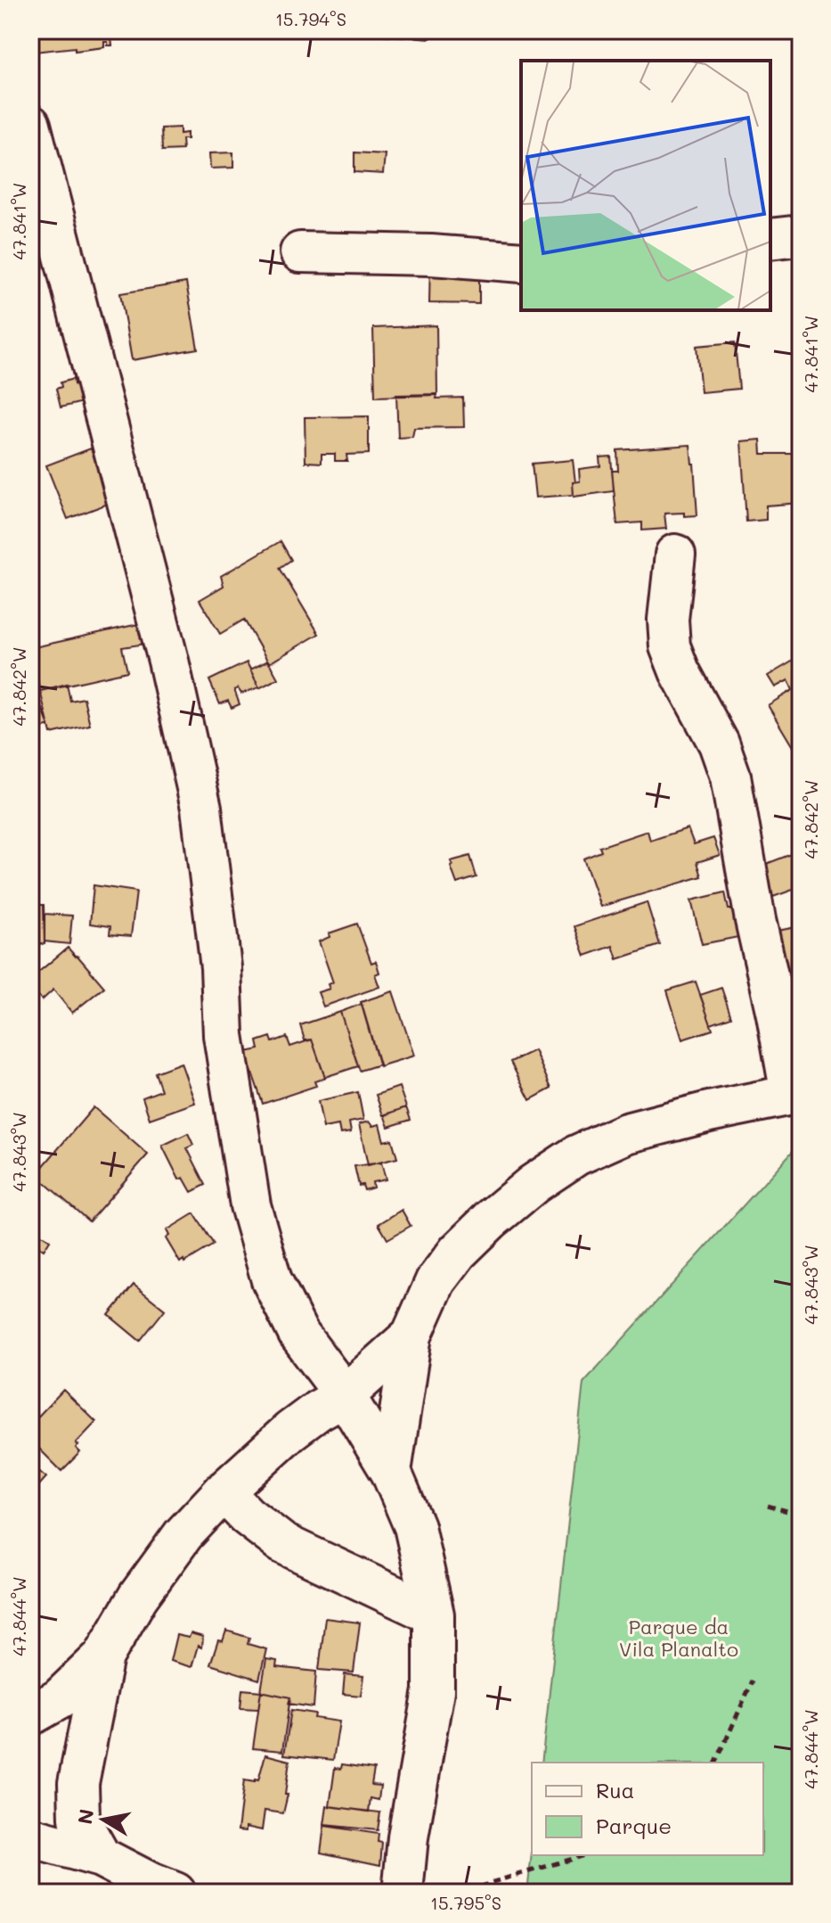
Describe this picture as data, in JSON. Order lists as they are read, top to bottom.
{
  "parks": ["Parque da Vila Planalto"],
  "legend": ["Rua", "Parque"],
  "north": "left",
  "coordinates": [
    "15.794°S",
    "47.841°W",
    "47.842°W",
    "47.843°W",
    "47.844°W",
    "15.795°S"
  ]
}
